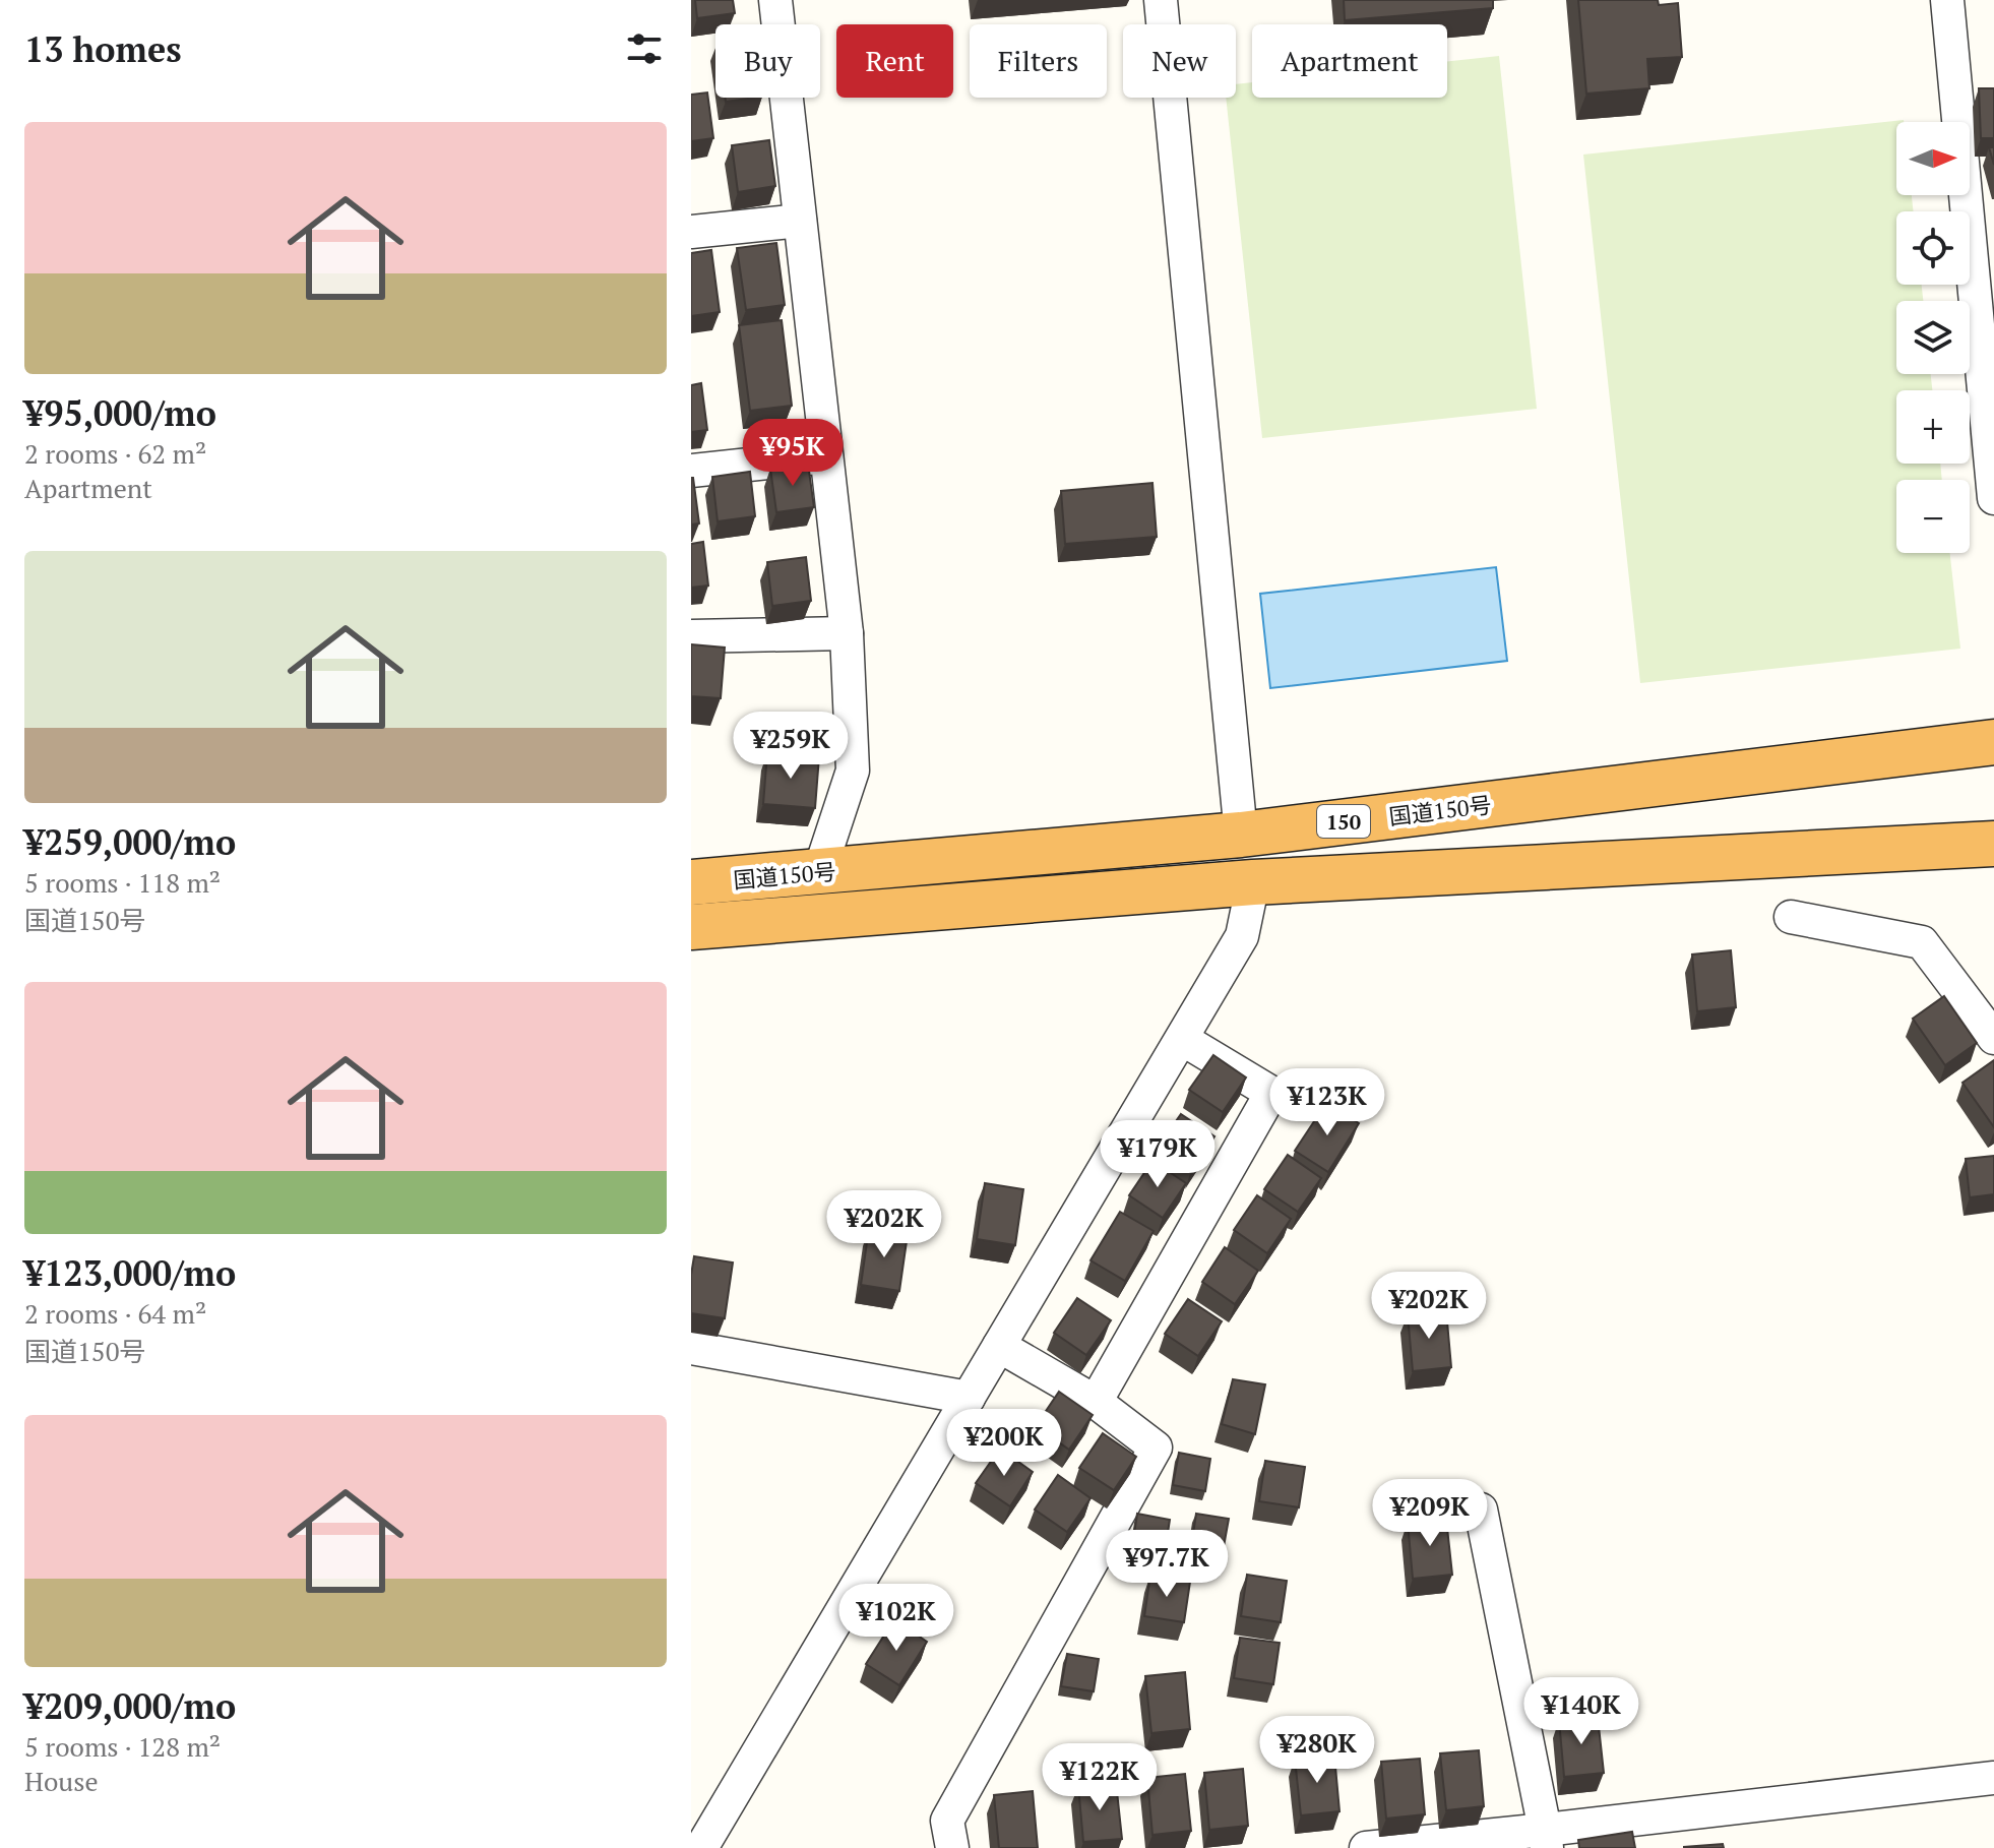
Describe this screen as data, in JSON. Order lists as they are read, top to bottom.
{
  "streets": {
    "highway": ["国道150号", "150"]
  },
  "north": "right",
  "page": {
    "heading": "13 homes",
    "chip": [
      "Buy",
      "Rent",
      "Filters",
      "New",
      "Apartment"
    ],
    "list": [
      {
        "name": "¥95,000/mo",
        "note": "2 rooms · 62 m² · Apartment"
      },
      {
        "name": "¥259,000/mo",
        "note": "5 rooms · 118 m² · 国道150号"
      },
      {
        "name": "¥123,000/mo",
        "note": "2 rooms · 64 m² · 国道150号"
      },
      {
        "name": "¥209,000/mo",
        "note": "5 rooms · 128 m² · House"
      }
    ],
    "map_buttons": ["+", "−"],
    "price": [
      "¥95K",
      "¥259K",
      "¥123K",
      "¥179K",
      "¥202K",
      "¥202K",
      "¥200K",
      "¥209K",
      "¥97.7K",
      "¥102K",
      "¥140K",
      "¥280K",
      "¥122K"
    ]
  }
}
